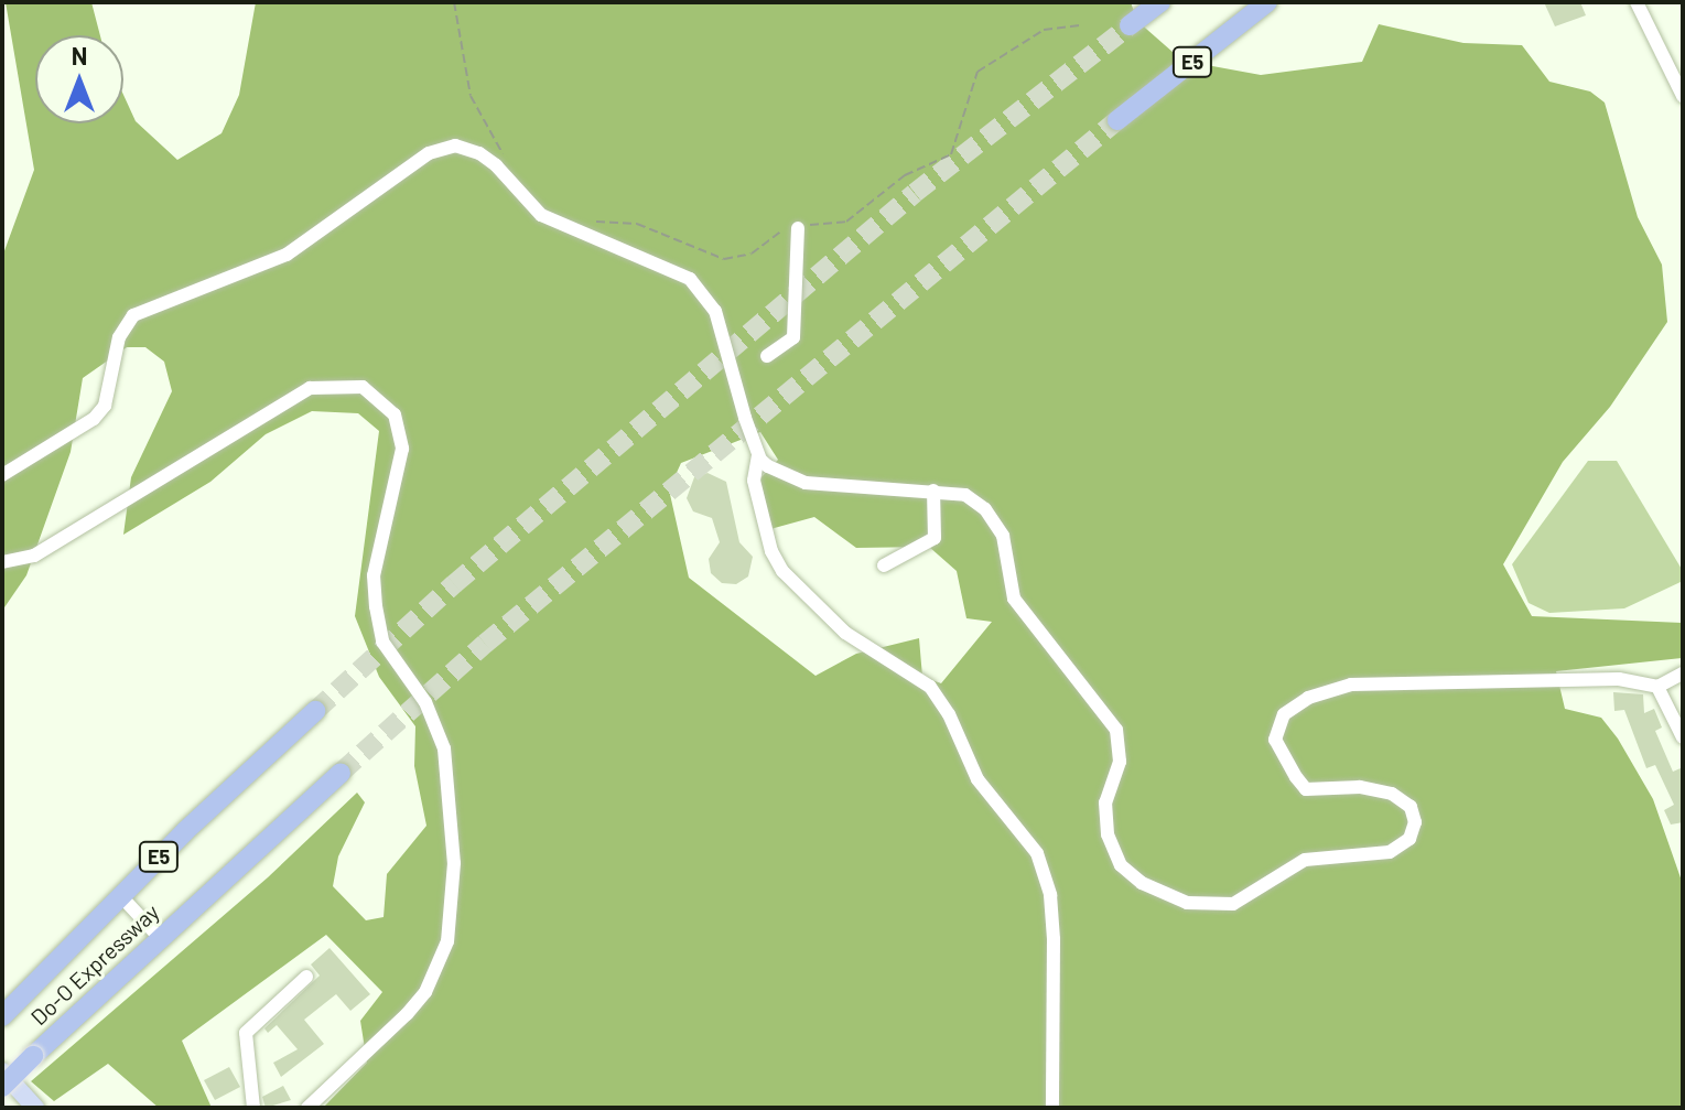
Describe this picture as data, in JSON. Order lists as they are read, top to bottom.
{
  "streets": {
    "highway": ["E5", "Do-O Expressway"]
  },
  "north": "top"
}
